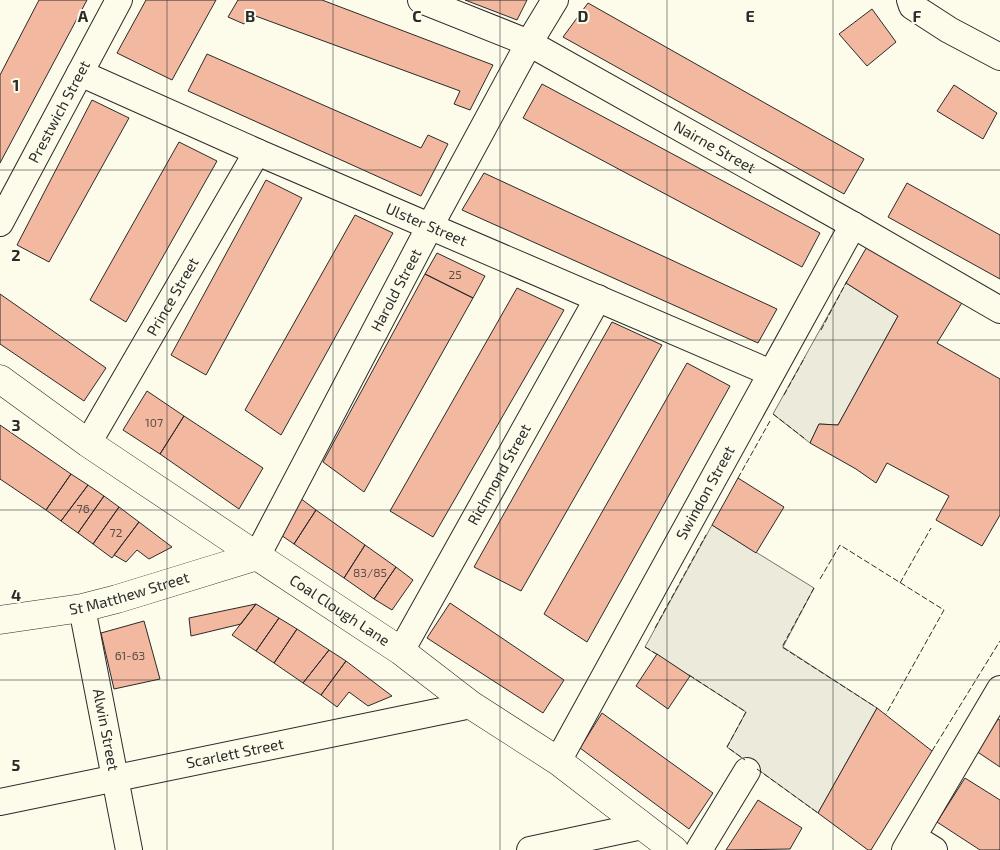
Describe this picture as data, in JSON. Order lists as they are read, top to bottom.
{
  "streets": {
    "main road": ["St Matthew Street", "Coal Clough Lane"],
    "street": [
      "Prestwich Street",
      "Nairne Street",
      "Ulster Street",
      "Harold Street",
      "Prince Street",
      "Richmond Street",
      "Swindon Street",
      "Alwin Street",
      "Scarlett Street"
    ]
  },
  "crossings": [
    ["Prestwich Street", "Ulster Street"],
    ["Nairne Street", "Harold Street"],
    ["Nairne Street", "Swindon Street"],
    ["Ulster Street", "Harold Street"],
    ["Ulster Street", "Prince Street"],
    ["Ulster Street", "Richmond Street"],
    ["Ulster Street", "Swindon Street"],
    ["Harold Street", "St Matthew Street"],
    ["Harold Street", "Coal Clough Lane"],
    ["Prince Street", "Coal Clough Lane"],
    ["Richmond Street", "Coal Clough Lane"],
    ["Swindon Street", "Coal Clough Lane"],
    ["St Matthew Street", "Coal Clough Lane"],
    ["St Matthew Street", "Alwin Street"],
    ["Coal Clough Lane", "Scarlett Street"],
    ["Alwin Street", "Scarlett Street"]
  ],
  "house_numbers": [
    "25",
    "107",
    "76",
    "72",
    "83/85",
    "61-63"
  ],
  "grid": {
    "columns": [
      "A",
      "B",
      "C",
      "D",
      "E",
      "F"
    ],
    "rows": [
      "1",
      "2",
      "3",
      "4",
      "5"
    ]
  }
}
